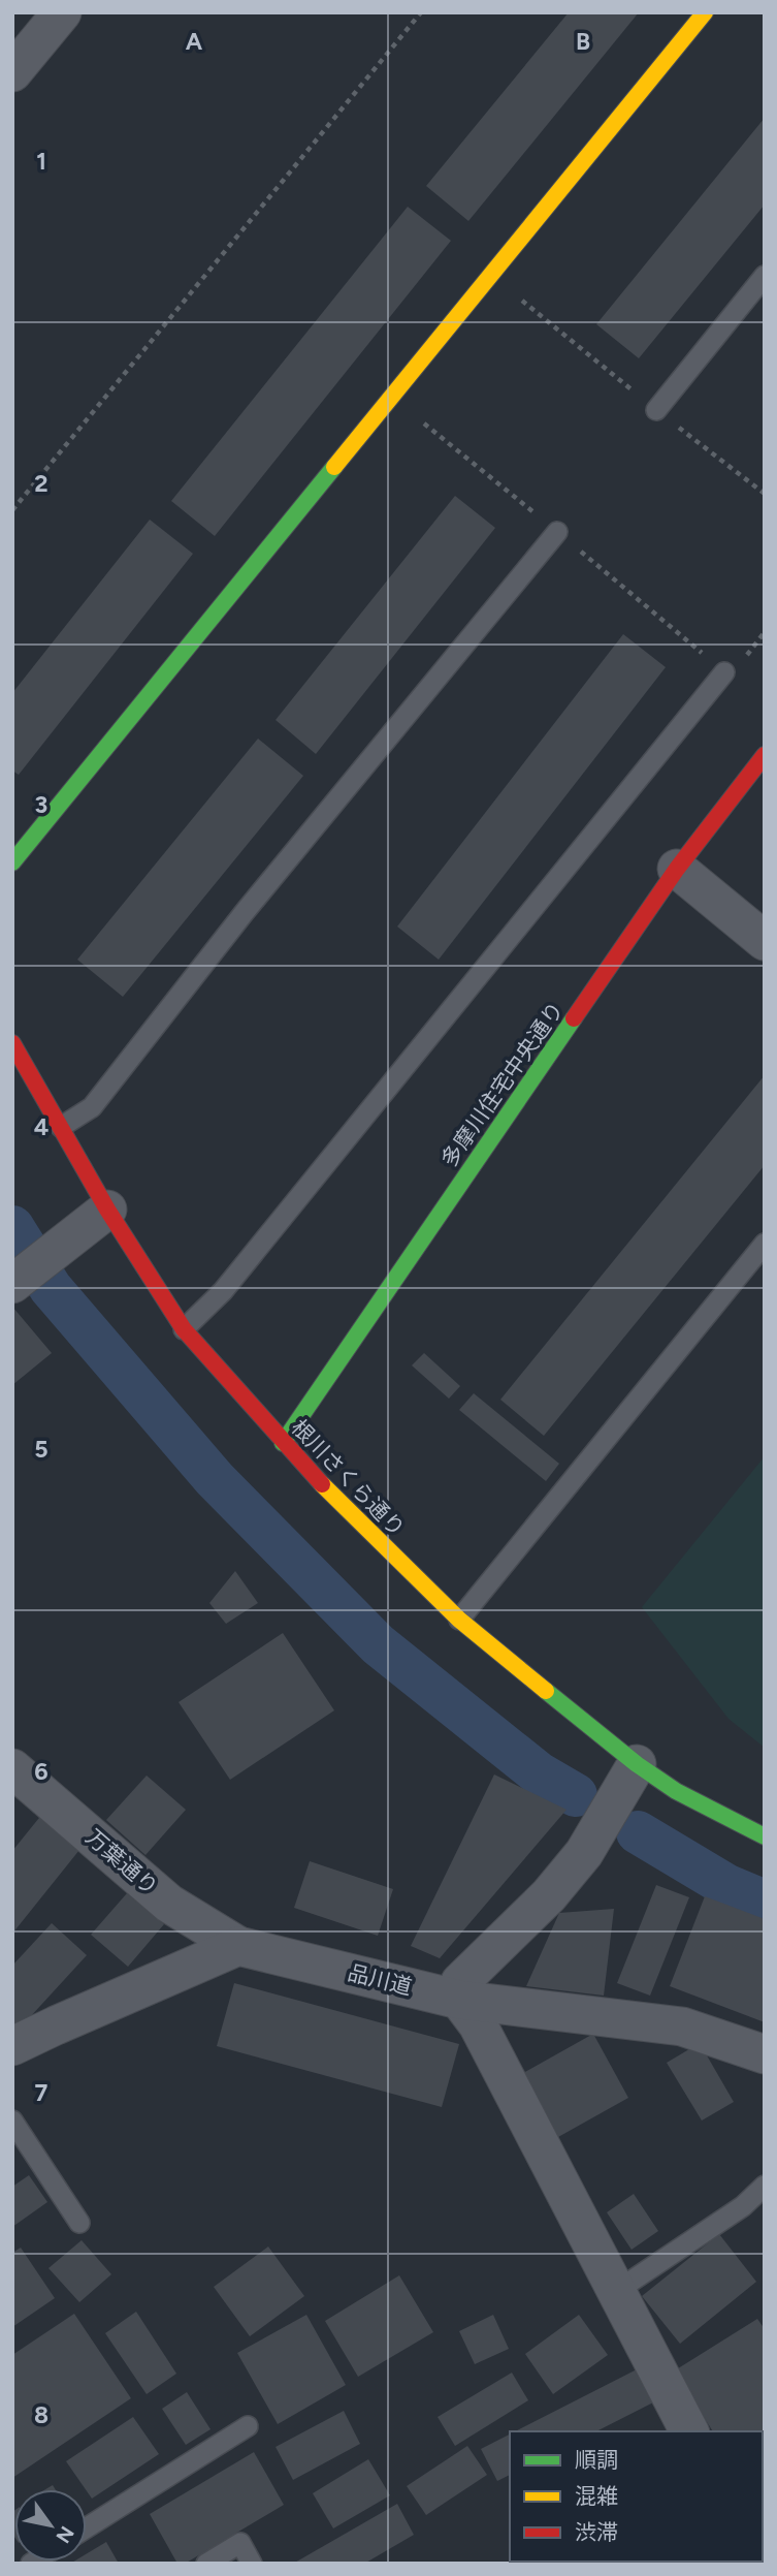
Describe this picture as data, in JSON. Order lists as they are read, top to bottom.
{
  "streets": {
    "street": [
      "多摩川住宅中央通り",
      "根川さくら通り",
      "万葉通り",
      "品川道"
    ]
  },
  "crossings": [
    ["多摩川住宅中央通り", "根川さくら通り"],
    ["万葉通り", "品川道"]
  ],
  "legend": ["順調", "混雑", "渋滞"],
  "north": "bottom right",
  "grid": {
    "columns": ["A", "B"],
    "rows": [
      "1",
      "2",
      "3",
      "4",
      "5",
      "6",
      "7",
      "8"
    ]
  }
}
